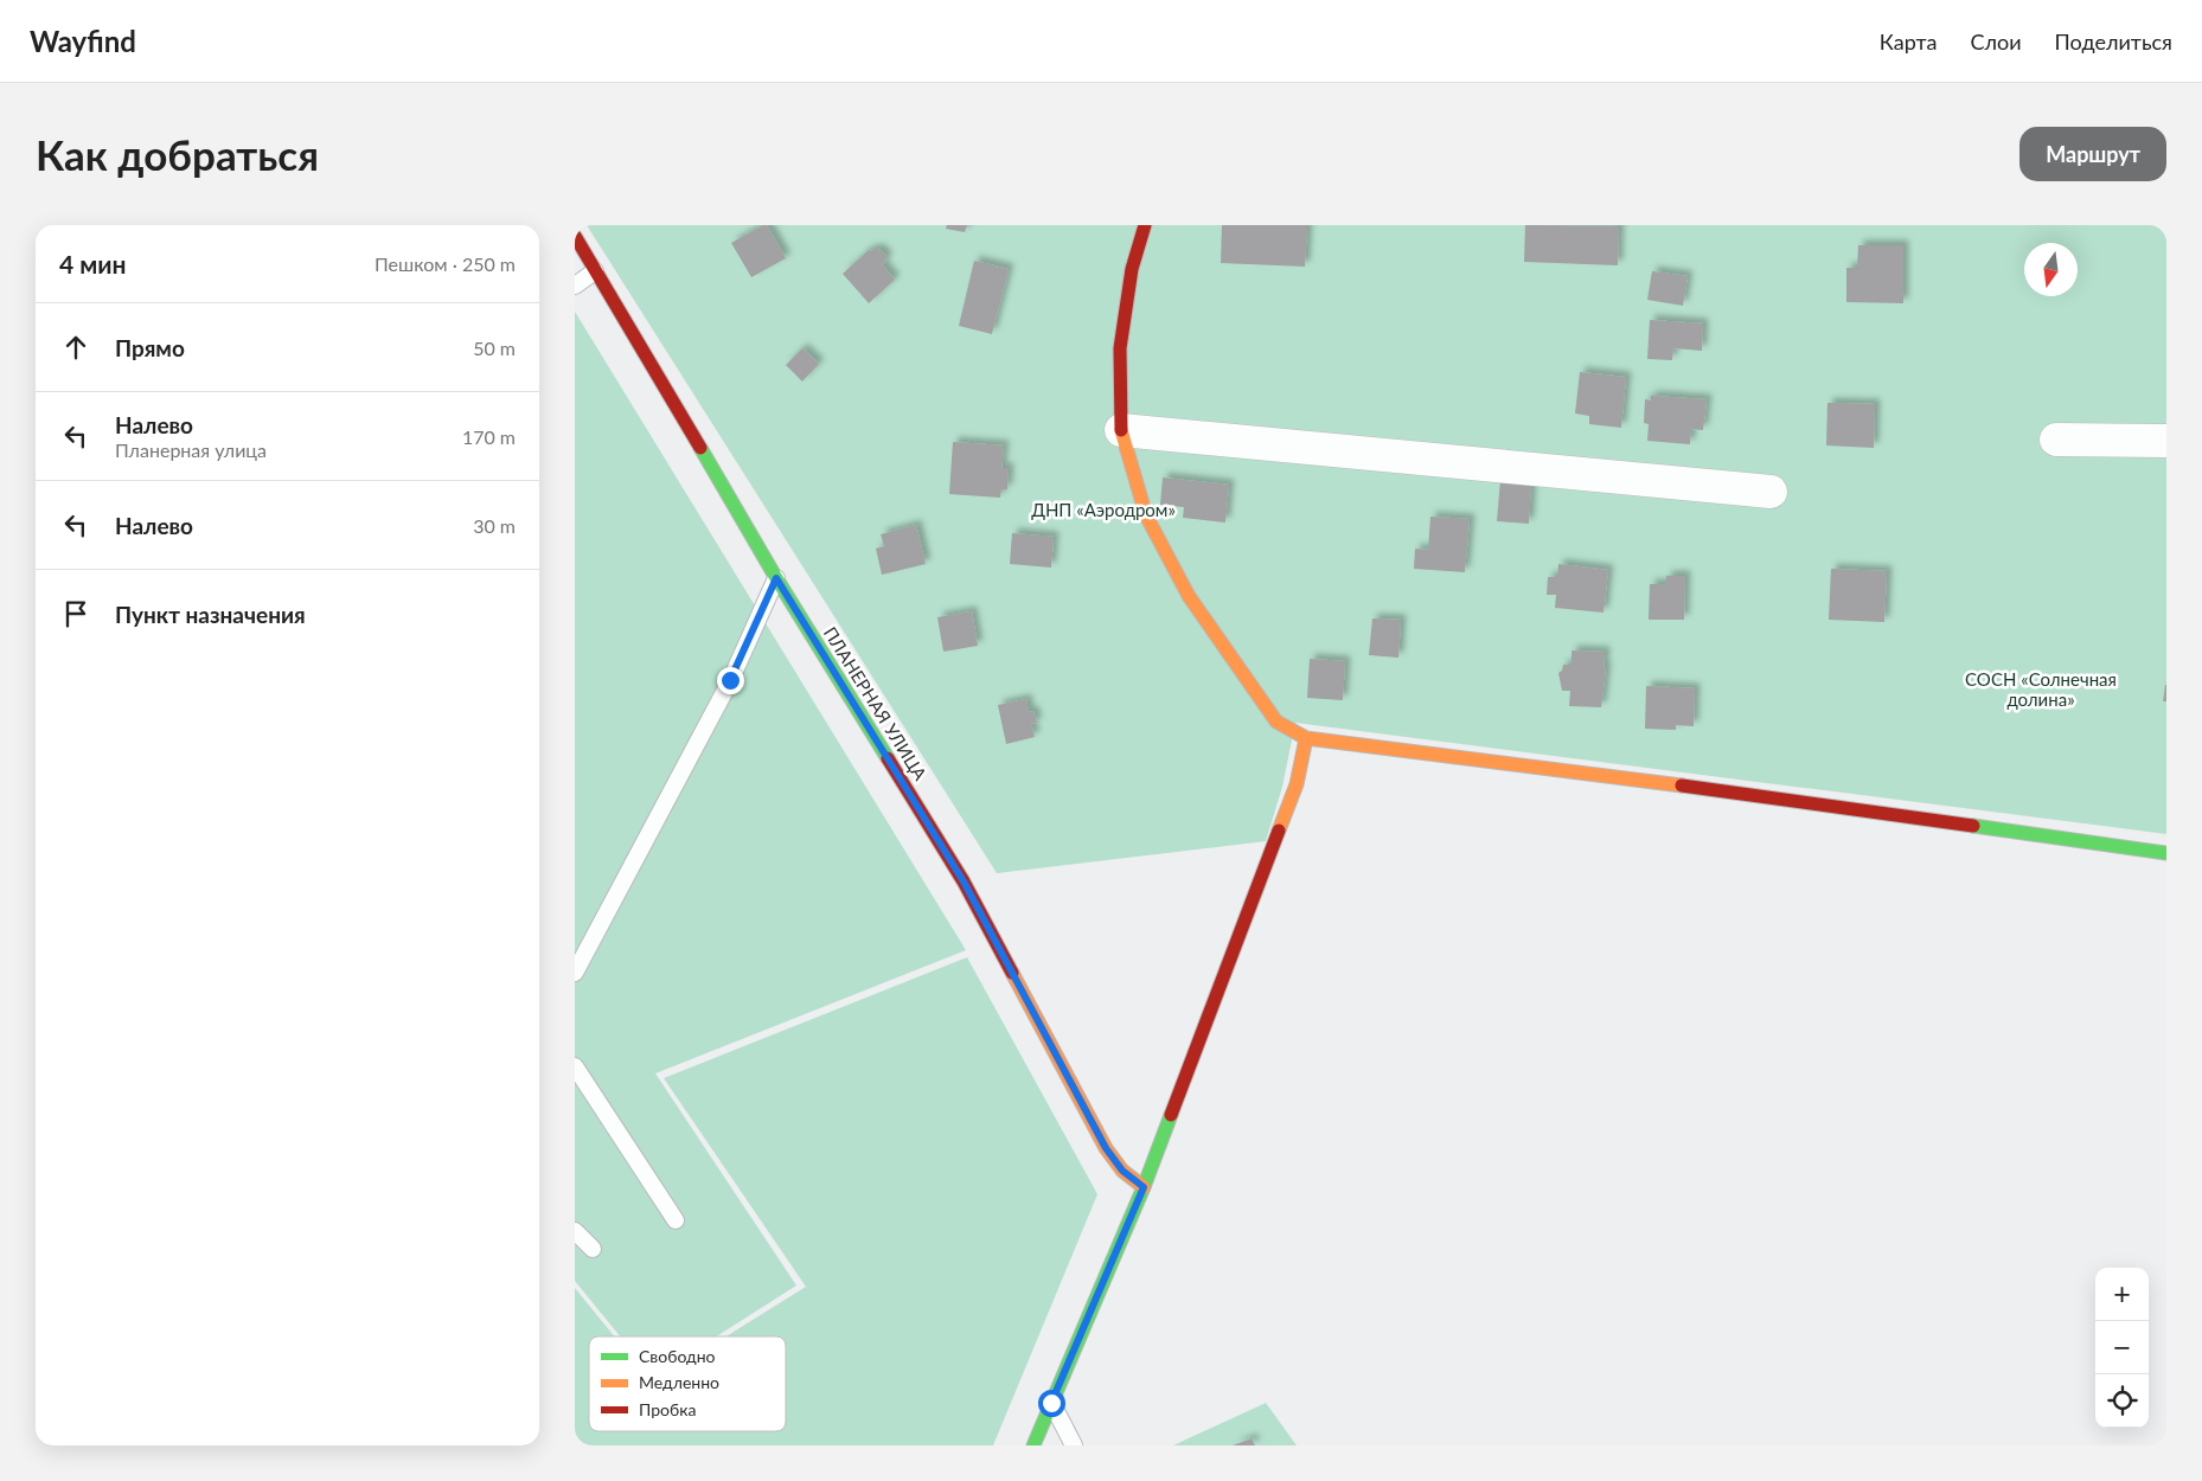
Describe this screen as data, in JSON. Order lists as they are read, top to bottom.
{
  "streets": {
    "street": ["ПЛАНЕРНАЯ УЛИЦА"]
  },
  "parks": ["ДНП «Аэродром»", "СОСН «Солнечная долина»"],
  "legend": ["Свободно", "Медленно", "Пробка"],
  "north": "bottom",
  "page": {
    "header": "Wayfind",
    "nav": ["Карта", "Слои", "Поделиться"],
    "buttons": "Маршрут",
    "title": "Как добраться",
    "heading": ["4 мин", "Пешком · 250 m"],
    "list": [
      ["Прямо", "50 m"],
      ["Налево", "Планерная улица", "170 m"],
      ["Налево", "30 m"],
      "Пункт назначения"
    ],
    "map_buttons": ["+", "−"]
  }
}
